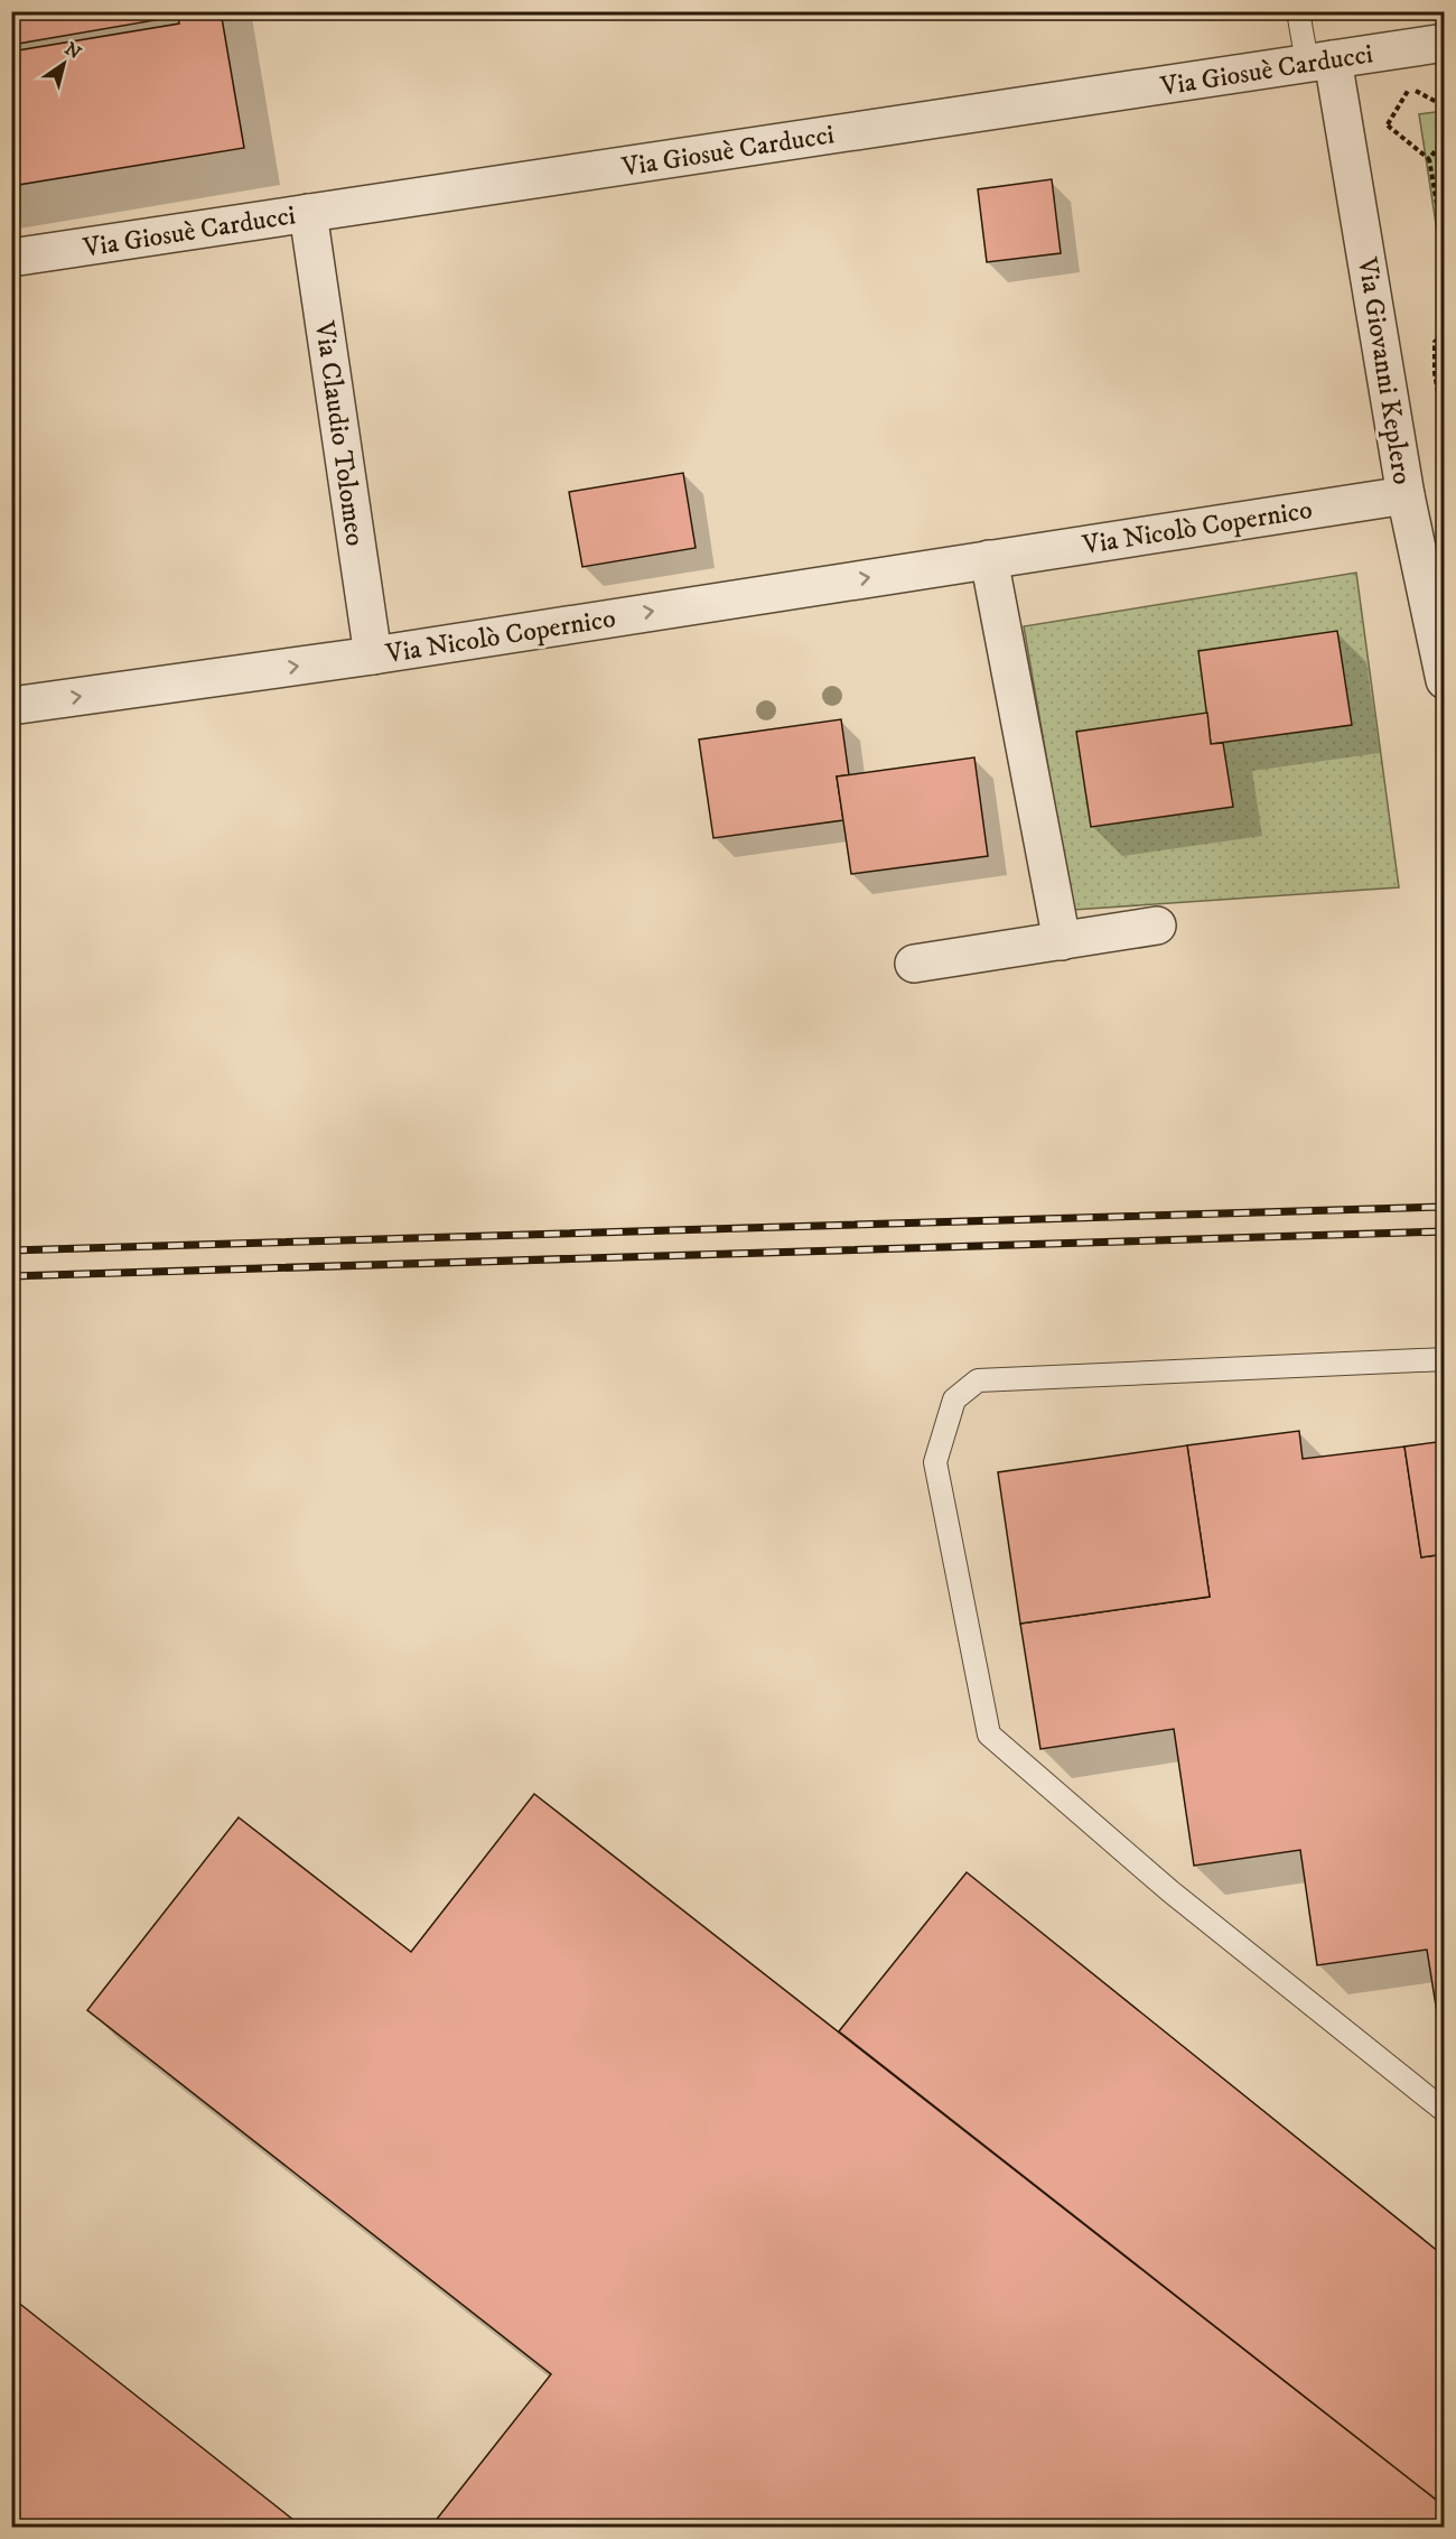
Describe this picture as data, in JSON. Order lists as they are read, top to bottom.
{
  "streets": {
    "street": [
      "Via Giosuè Carducci",
      "Via Giovanni Keplero",
      "Via Claudio Tolomeo",
      "Via Nicolò Copernico"
    ]
  },
  "crossings": [
    ["Via Giosuè Carducci", "Via Giovanni Keplero"],
    ["Via Giosuè Carducci", "Via Claudio Tolomeo"],
    ["Via Giovanni Keplero", "Via Nicolò Copernico"],
    ["Via Claudio Tolomeo", "Via Nicolò Copernico"]
  ],
  "one_way": ["Via Nicolò Copernico"],
  "north": "top right"
}
